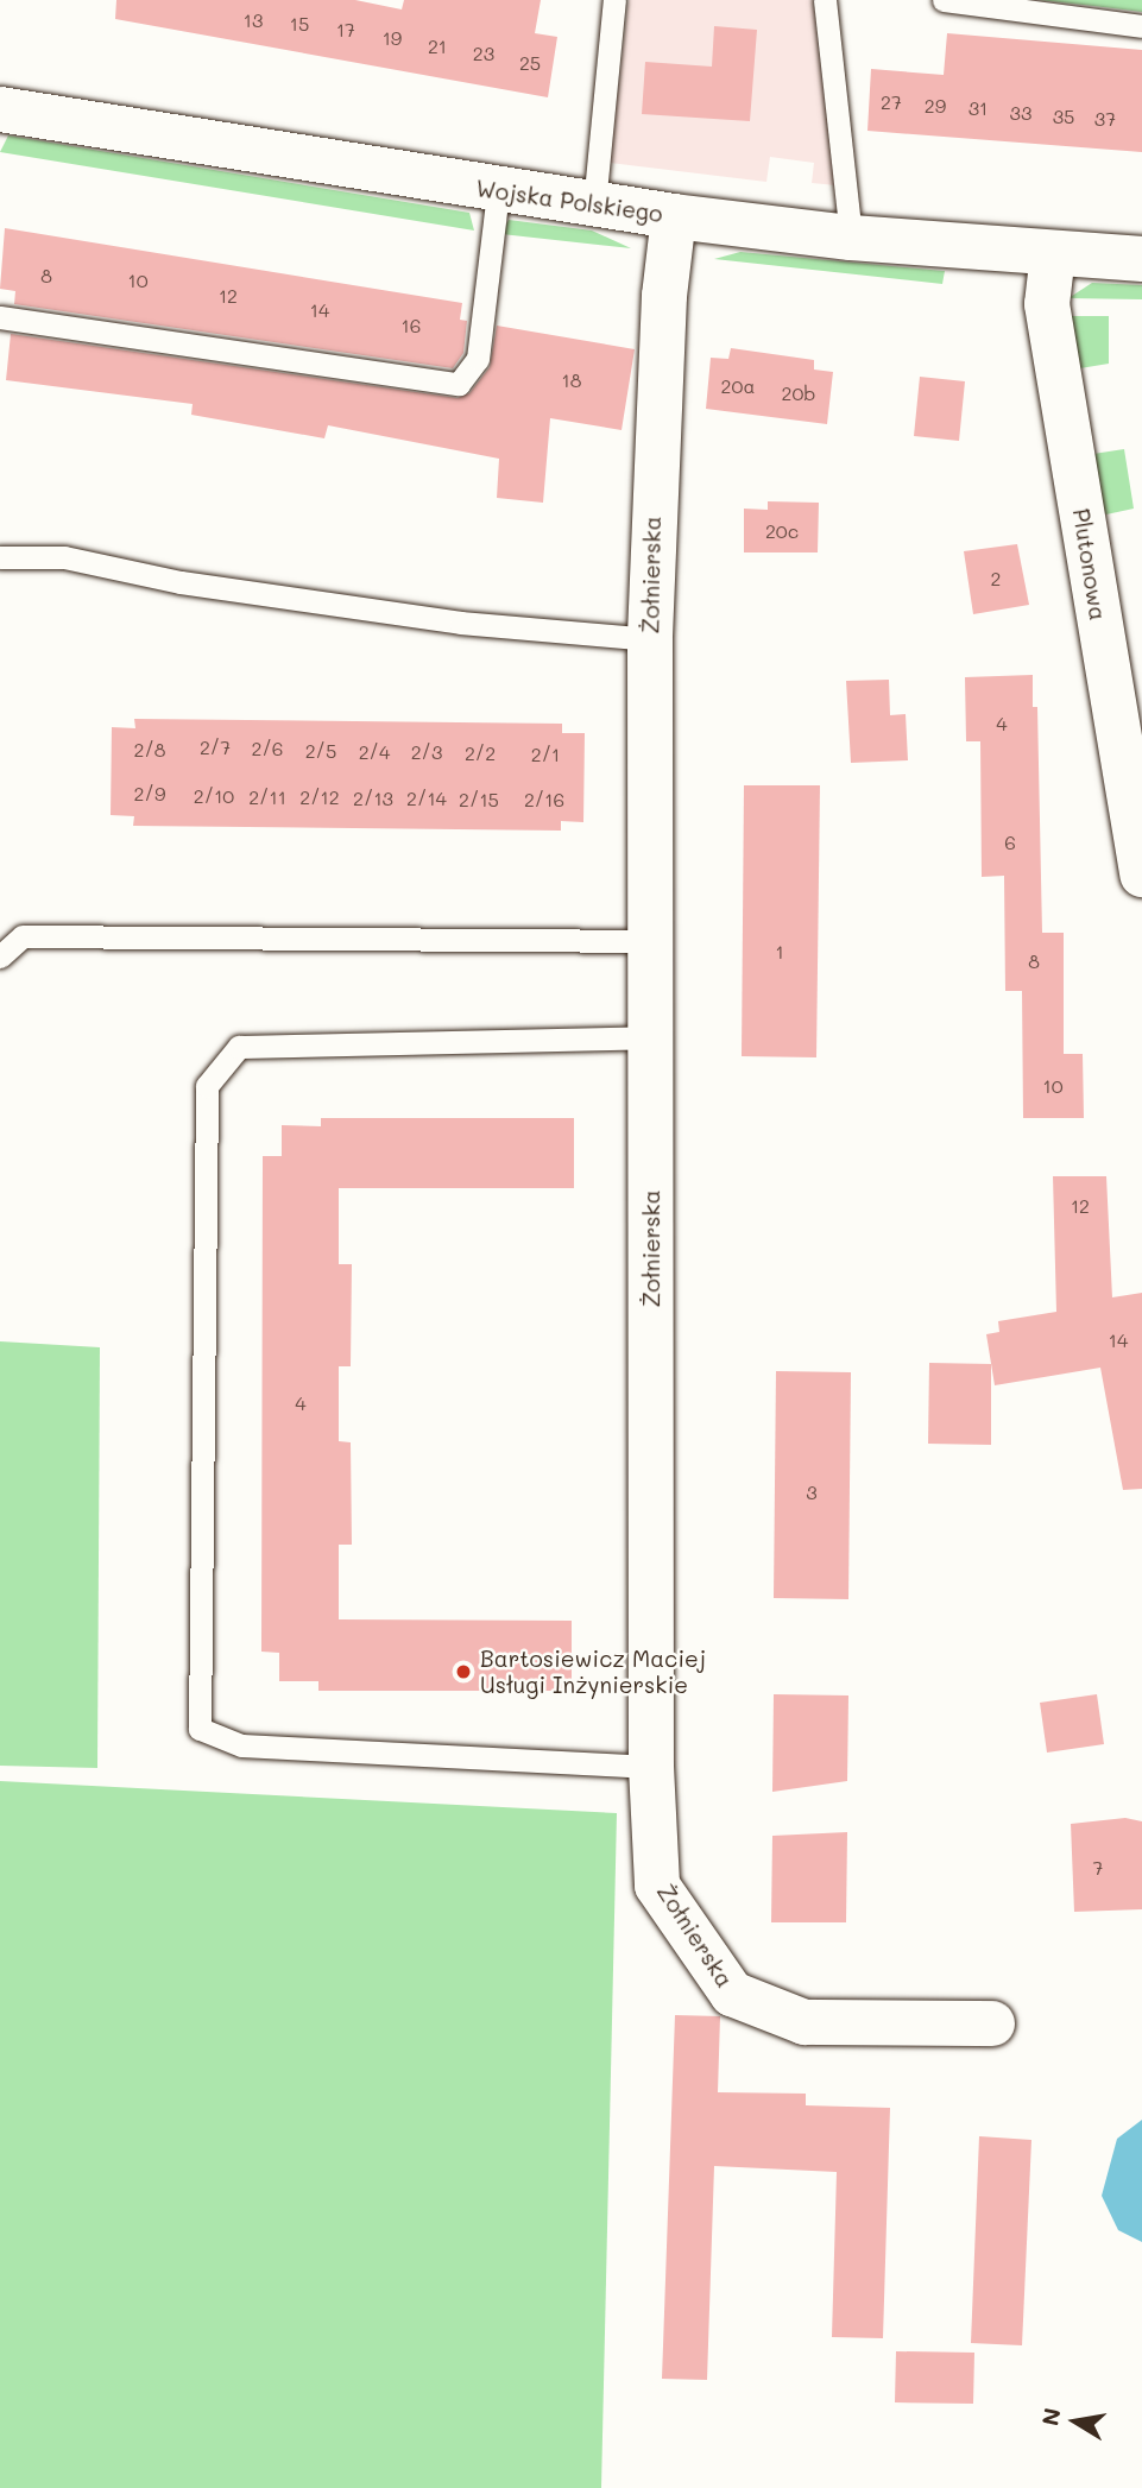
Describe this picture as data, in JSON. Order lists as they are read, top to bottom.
{
  "streets": {
    "street": ["Wojska Polskiego", "Plutonowa", "Żołnierska"]
  },
  "crossings": [
    ["Wojska Polskiego", "Plutonowa"],
    ["Wojska Polskiego", "Żołnierska"]
  ],
  "places": ["Bartosiewicz Maciej Usługi Inżynierskie"],
  "house_numbers": [
    "13",
    "15",
    "17",
    "19",
    "21",
    "23",
    "25",
    "27",
    "29",
    "31",
    "33",
    "35",
    "37",
    "8",
    "10",
    "12",
    "14",
    "16",
    "18",
    "20a",
    "20b",
    "20c",
    "2",
    "4",
    "2/7",
    "2/6",
    "2/8",
    "2/5",
    "2/4",
    "2/3",
    "2/2",
    "2/1",
    "2/9",
    "2/10",
    "2/11",
    "2/12",
    "2/13",
    "2/14",
    "2/15",
    "2/16",
    "6",
    "1",
    "8",
    "10",
    "12",
    "14",
    "4",
    "3",
    "7"
  ],
  "north": "left"
}
